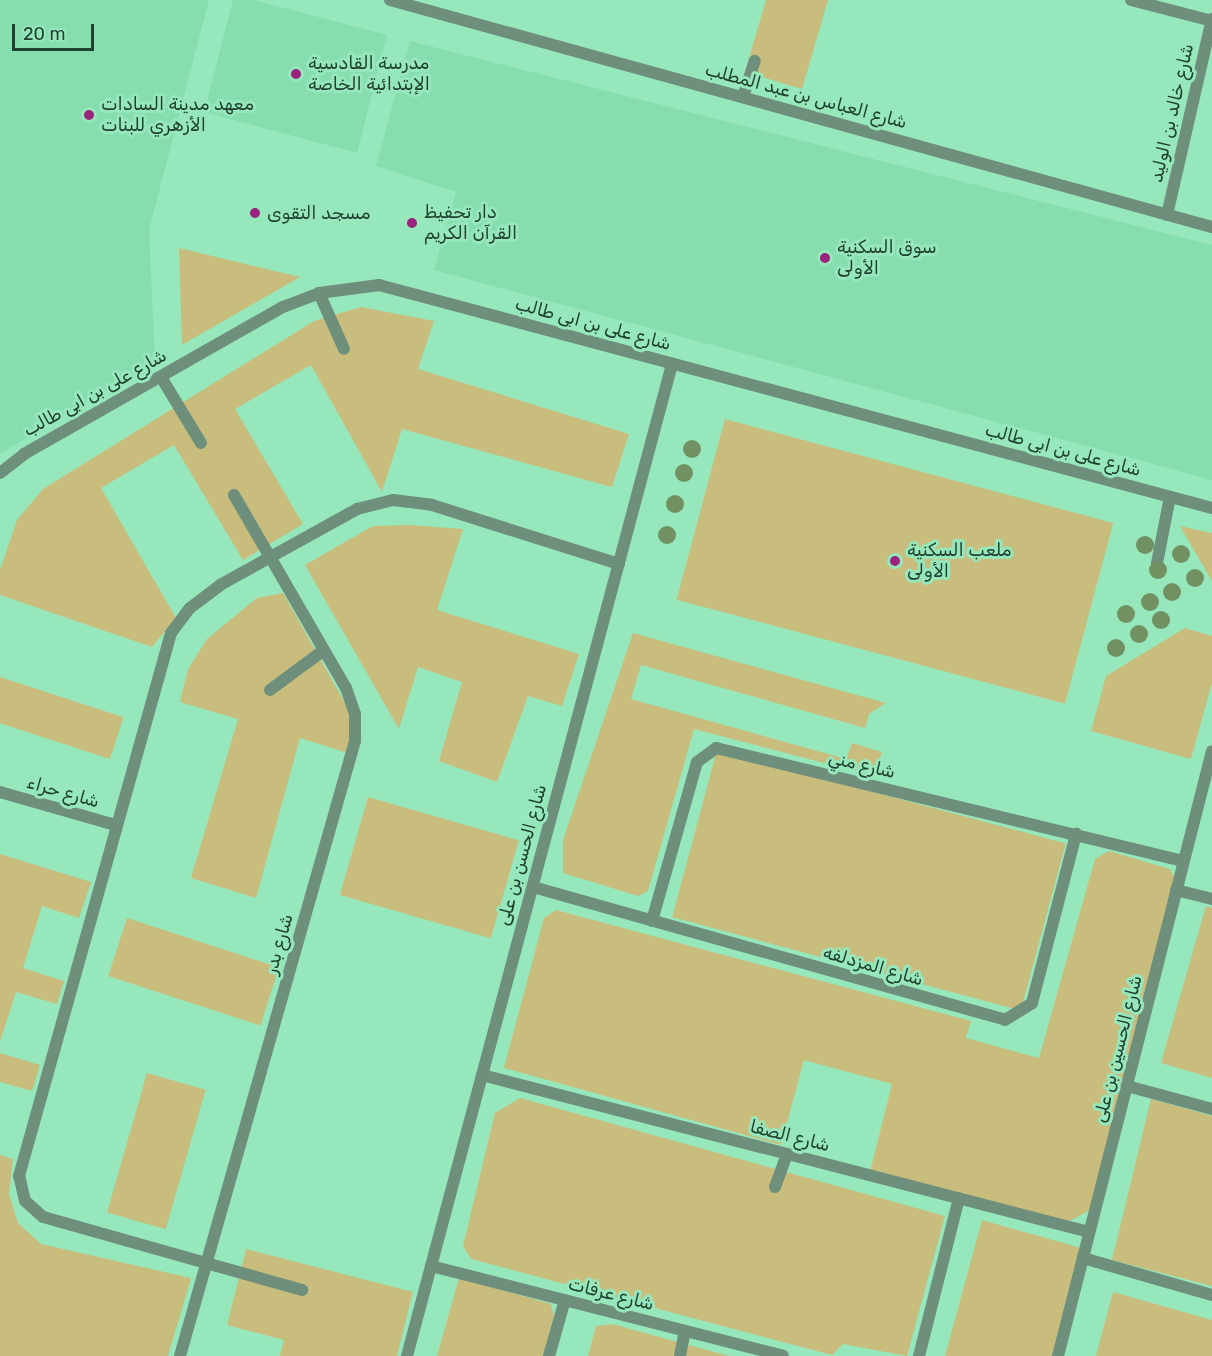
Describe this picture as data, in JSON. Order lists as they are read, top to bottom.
{
  "streets": {
    "street": [
      "شارع العباس بن عبد المطلب",
      "شارع خالد بن الوليد",
      "شارع على بن ابى طالب",
      "شارع مني",
      "شارع حراء",
      "شارع الحسن بن على",
      "شارع بدر",
      "شارع المزدلفه",
      "شارع الحسين بن على",
      "شارع الصفا",
      "شارع عرفات"
    ]
  },
  "crossings": [
    ["شارع العباس بن عبد المطلب", "شارع خالد بن الوليد"],
    ["شارع على بن ابى طالب", "شارع الحسن بن على"],
    ["شارع مني", "شارع المزدلفه"],
    ["شارع مني", "شارع الحسين بن على"],
    ["شارع الحسن بن على", "شارع المزدلفه"],
    ["شارع الحسن بن على", "شارع الصفا"],
    ["شارع الحسن بن على", "شارع عرفات"],
    ["شارع الحسين بن على", "شارع الصفا"]
  ],
  "places": [
    "مدرسة القادسية الإبتدائية الخاصة",
    "معهد مدينة السادات الأزهري للبنات",
    "مسجد التقوى",
    "دار تحفيظ القرآن الكريم",
    "سوق السكنية الأولى",
    "ملعب السكنية الأولى"
  ],
  "scale_bar": "20 m"
}
